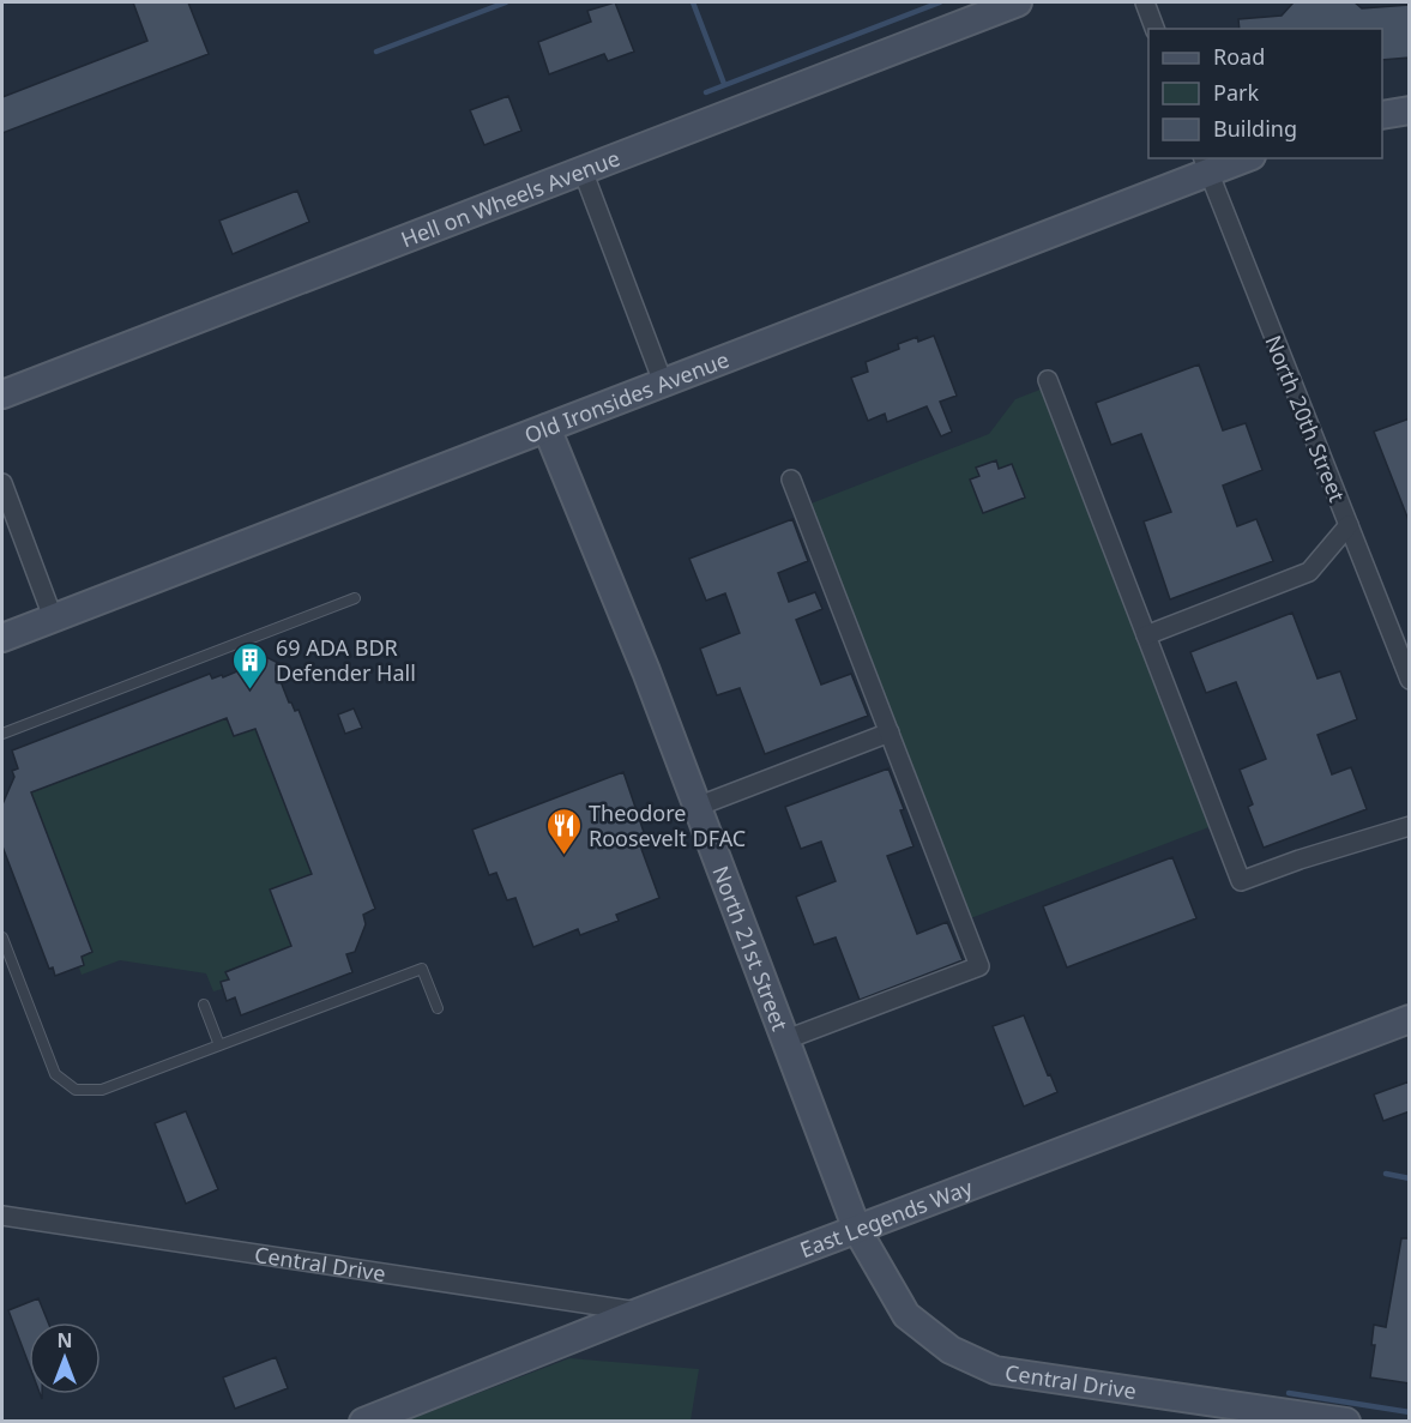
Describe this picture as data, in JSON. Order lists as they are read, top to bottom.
{
  "streets": {
    "street": [
      "Hell on Wheels Avenue",
      "Old Ironsides Avenue",
      "North 20th Street",
      "North 21st Street",
      "East Legends Way",
      "Central Drive"
    ]
  },
  "crossings": [
    ["Old Ironsides Avenue", "North 20th Street"],
    ["Old Ironsides Avenue", "North 21st Street"],
    ["North 21st Street", "East Legends Way"],
    ["North 21st Street", "Central Drive"],
    ["East Legends Way", "Central Drive"]
  ],
  "places": {
    "building": ["69 ADA BDR Defender Hall"],
    "restaurant": ["Theodore Roosevelt DFAC"]
  },
  "legend": ["Road", "Park", "Building"],
  "north": "top"
}
